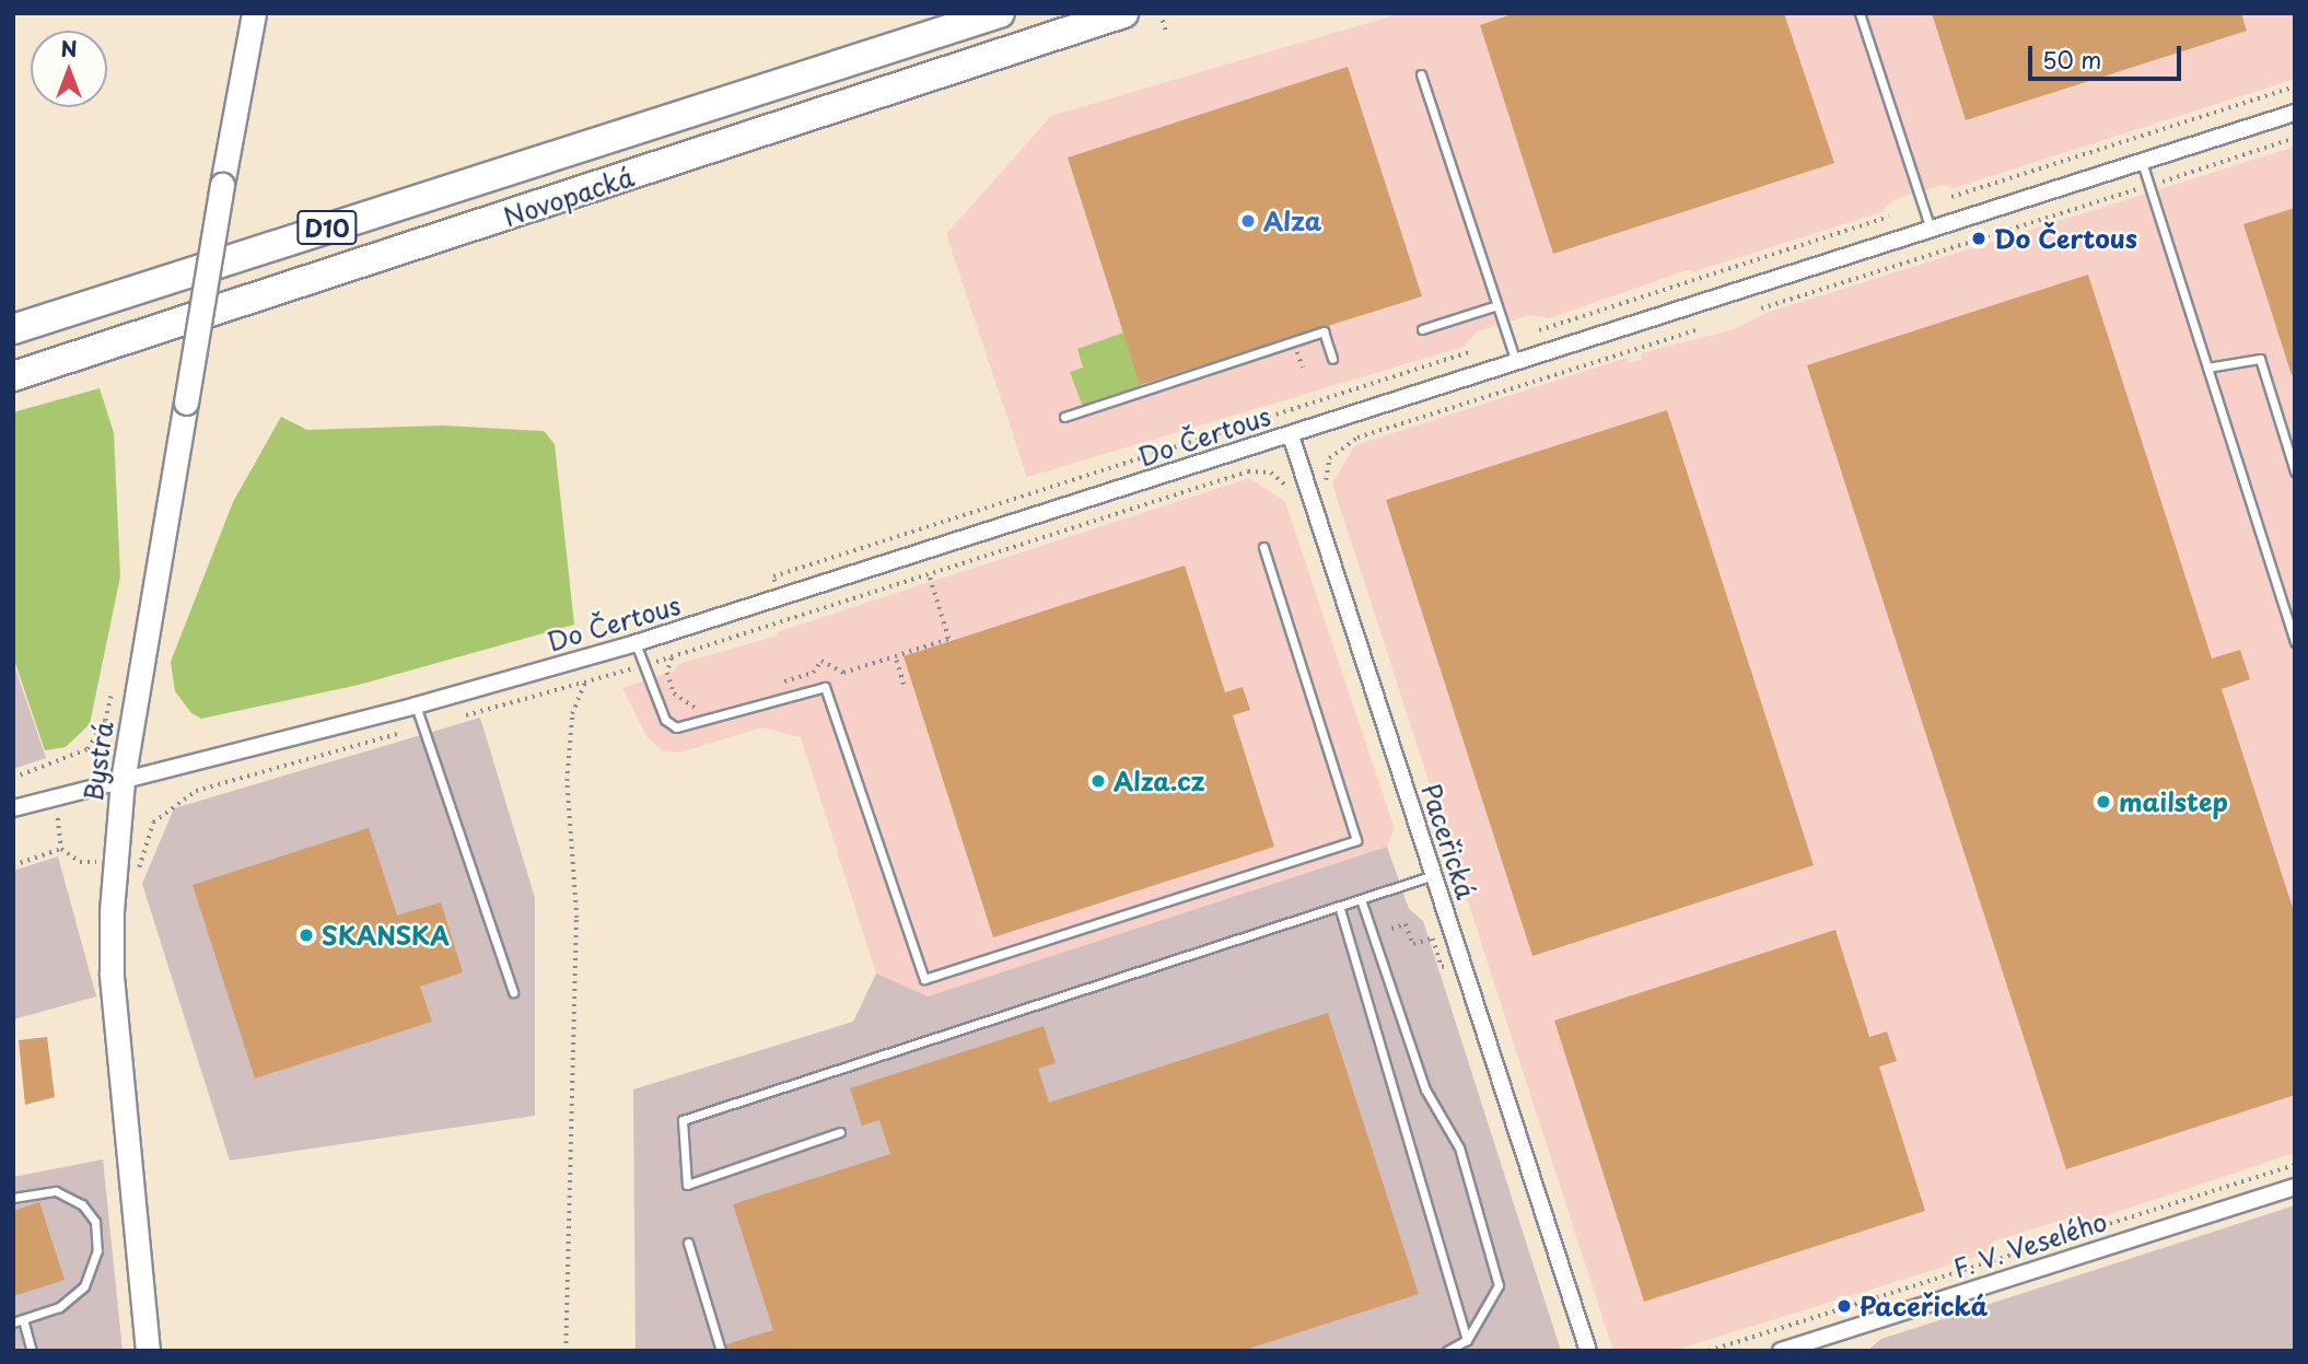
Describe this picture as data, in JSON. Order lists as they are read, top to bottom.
{
  "streets": {
    "highway": ["Novopacká", "D10"],
    "street": [
      "Do Čertous",
      "Bystrá",
      "Paceřická",
      "F. V. Veselého"
    ]
  },
  "crossings": [
    ["Do Čertous", "Bystrá"],
    ["Do Čertous", "Paceřická"]
  ],
  "places": [
    "Alza",
    "Do Čertous",
    "Alza.cz",
    "mailstep",
    "SKANSKA",
    "Paceřická"
  ],
  "scale_bar": "50 m",
  "north": "top"
}
